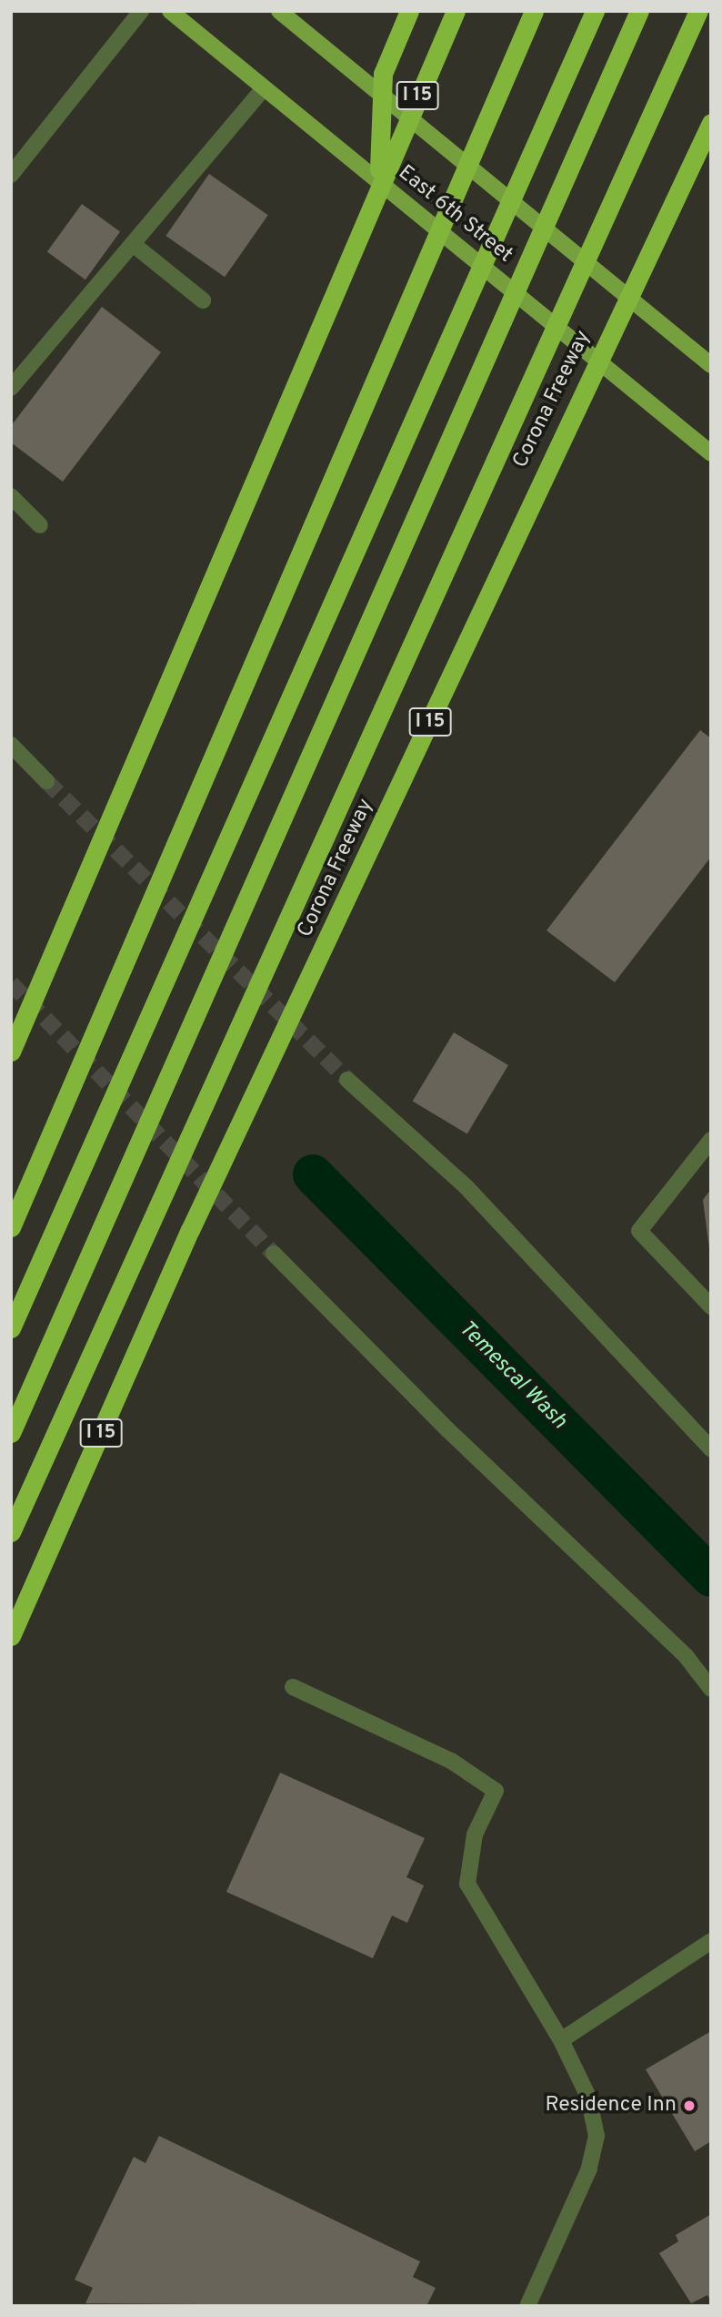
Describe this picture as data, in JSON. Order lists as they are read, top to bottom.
{
  "streets": {
    "highway": ["I 15", "Corona Freeway"],
    "main road": ["East 6th Street"]
  },
  "water": ["Temescal Wash"],
  "places": ["Residence Inn"]
}
